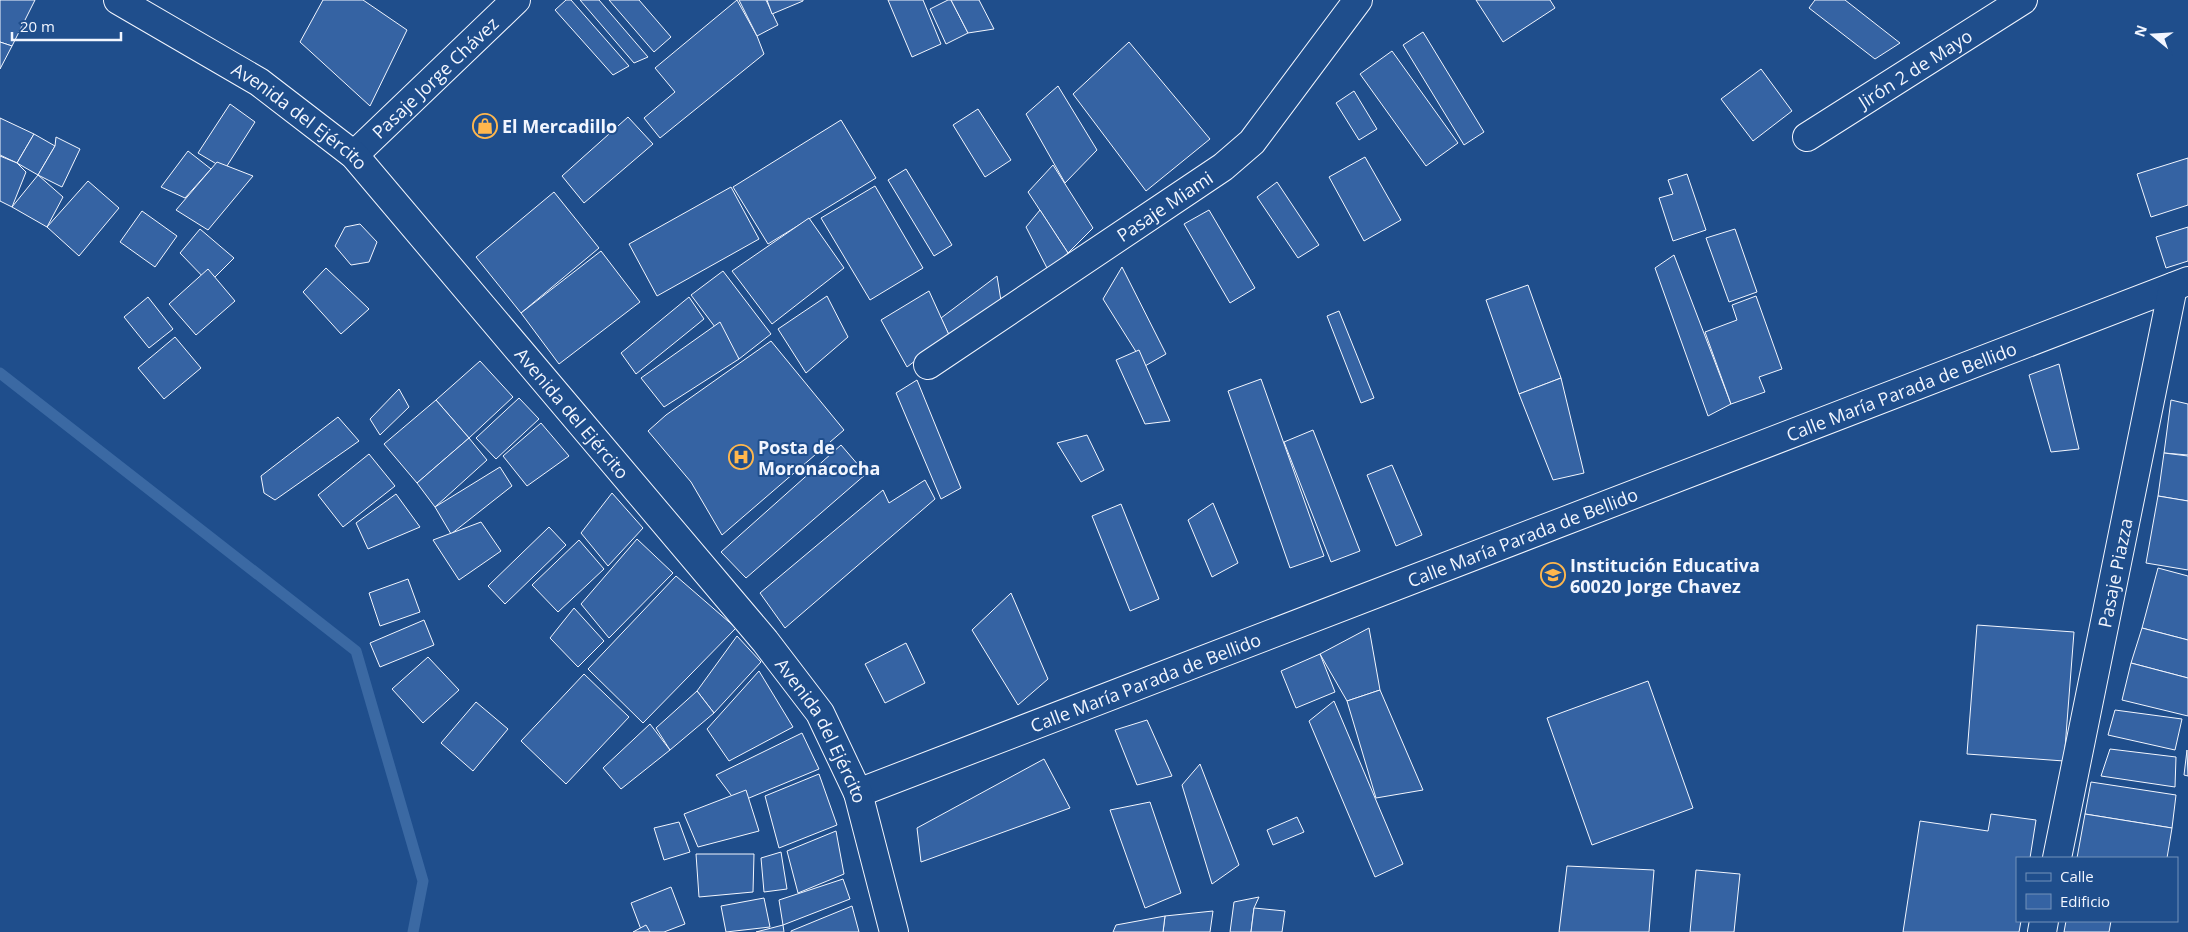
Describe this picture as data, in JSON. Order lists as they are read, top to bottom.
{
  "streets": {
    "street": [
      "Jirón 2 de Mayo",
      "Pasaje Jorge Chávez",
      "Avenida del Ejército",
      "Pasaje Miami",
      "Calle María Parada de Bellido",
      "Pasaje Piazza"
    ]
  },
  "crossings": [
    ["Pasaje Jorge Chávez", "Avenida del Ejército"],
    ["Avenida del Ejército", "Calle María Parada de Bellido"],
    ["Calle María Parada de Bellido", "Pasaje Piazza"]
  ],
  "places": {
    "shop": ["El Mercadillo"],
    "hospital": ["Posta de Moronacocha"],
    "school or university": ["Institución Educativa 60020 Jorge Chavez"]
  },
  "legend": ["Calle", "Edificio"],
  "scale_bar": "20 m",
  "north": "left"
}
